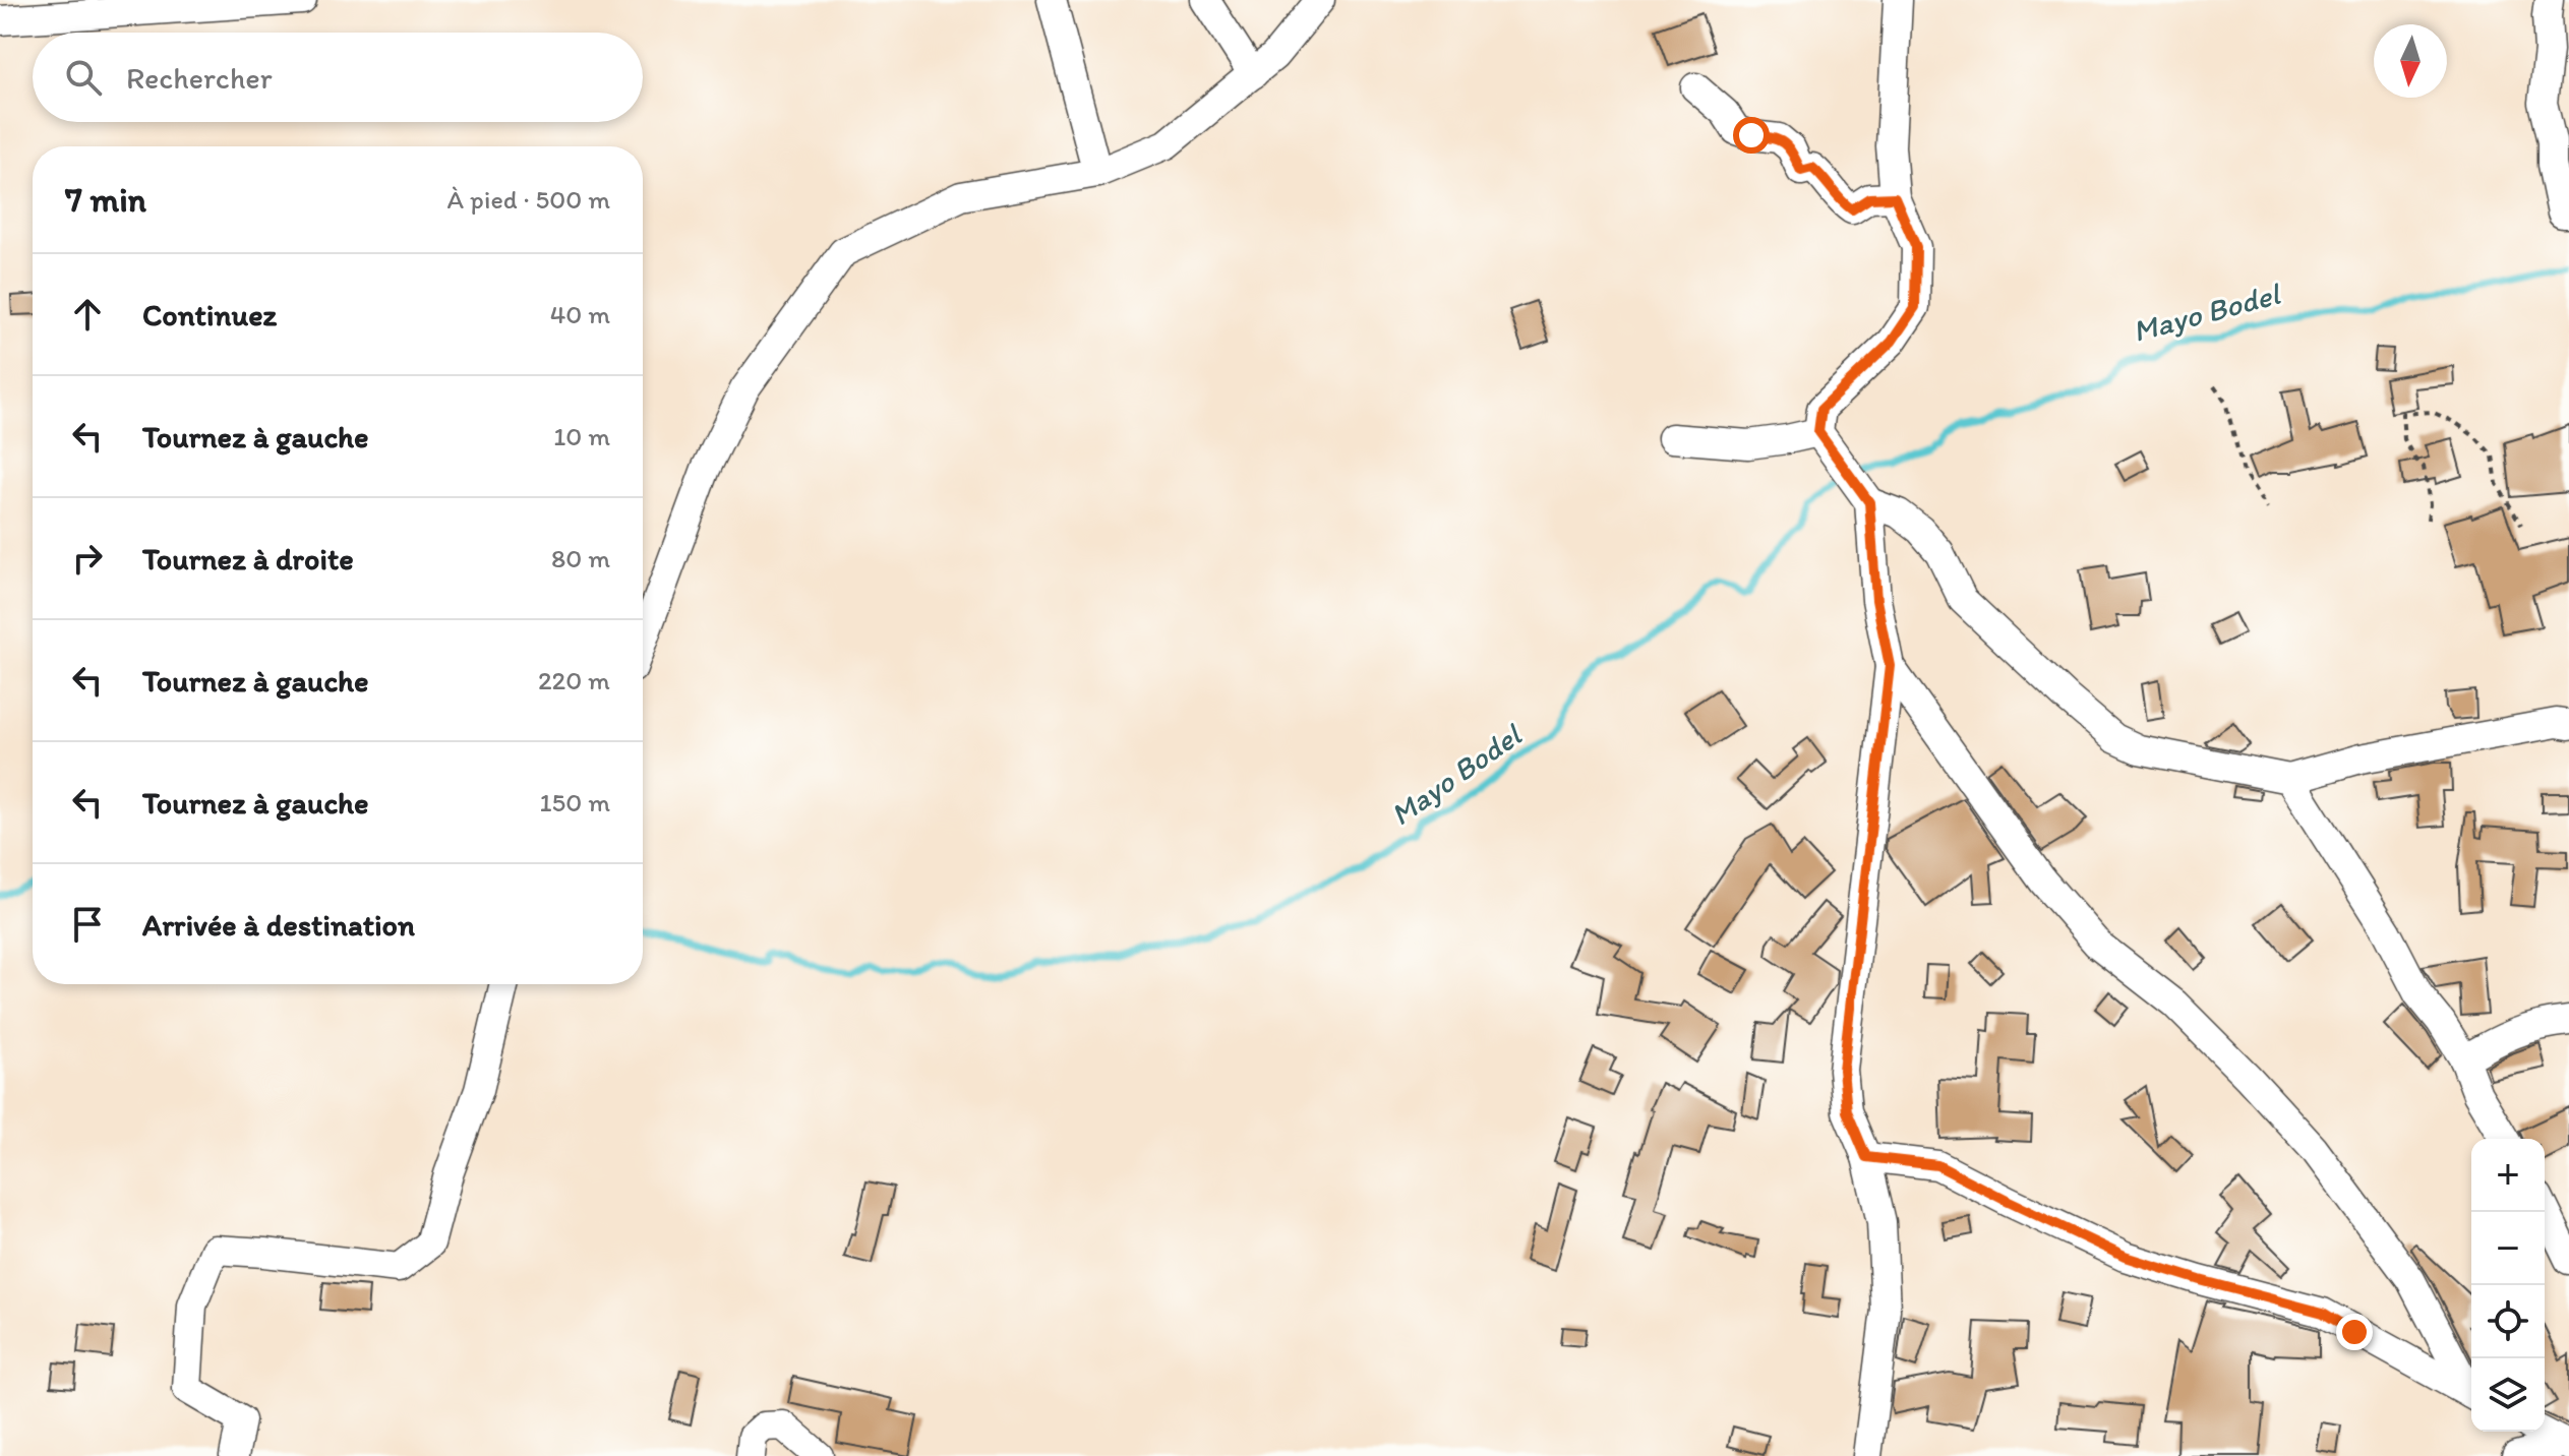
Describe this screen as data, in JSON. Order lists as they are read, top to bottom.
{
  "water": ["Mayo Bodel"],
  "north": "bottom",
  "page": {
    "search": "Rechercher",
    "heading": ["7 min", "À pied · 500 m"],
    "list": [
      ["Continuez", "40 m"],
      ["Tournez à gauche", "10 m"],
      ["Tournez à droite", "80 m"],
      ["Tournez à gauche", "220 m"],
      ["Tournez à gauche", "150 m"],
      "Arrivée à destination"
    ],
    "map_buttons": ["+", "−"]
  }
}
